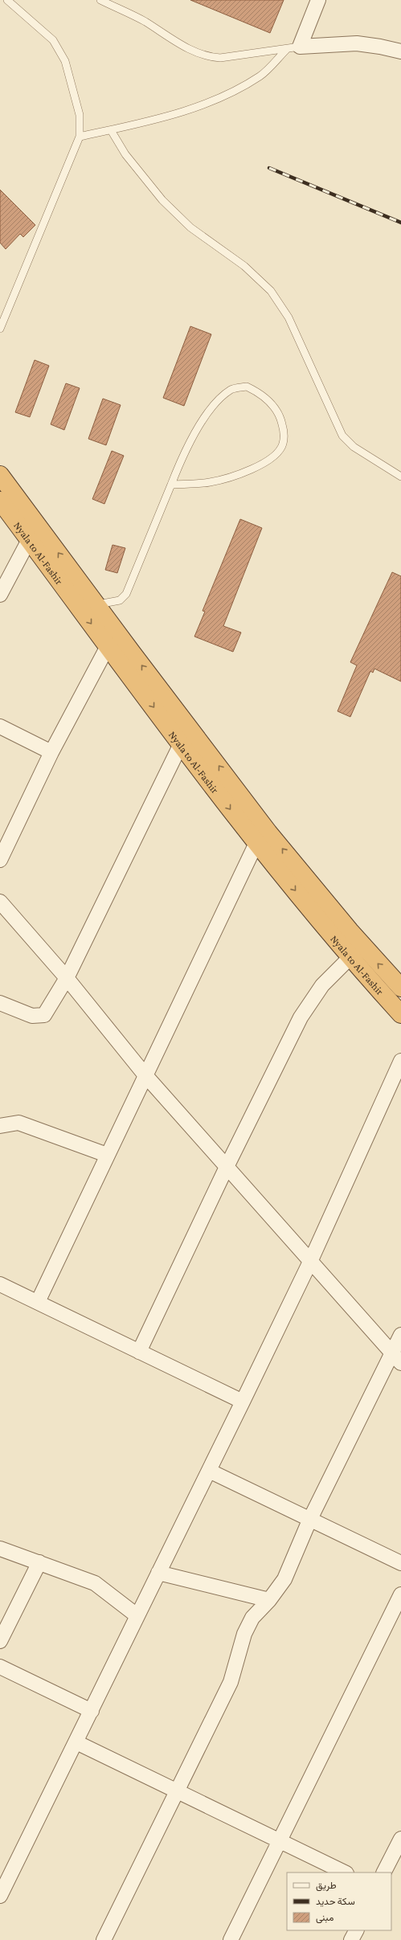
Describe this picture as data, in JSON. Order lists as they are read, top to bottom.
{
  "streets": {
    "highway": ["Nyala to Al-Fashir"]
  },
  "legend": ["طريق", "سكة حديد", "مبنى"]
}
